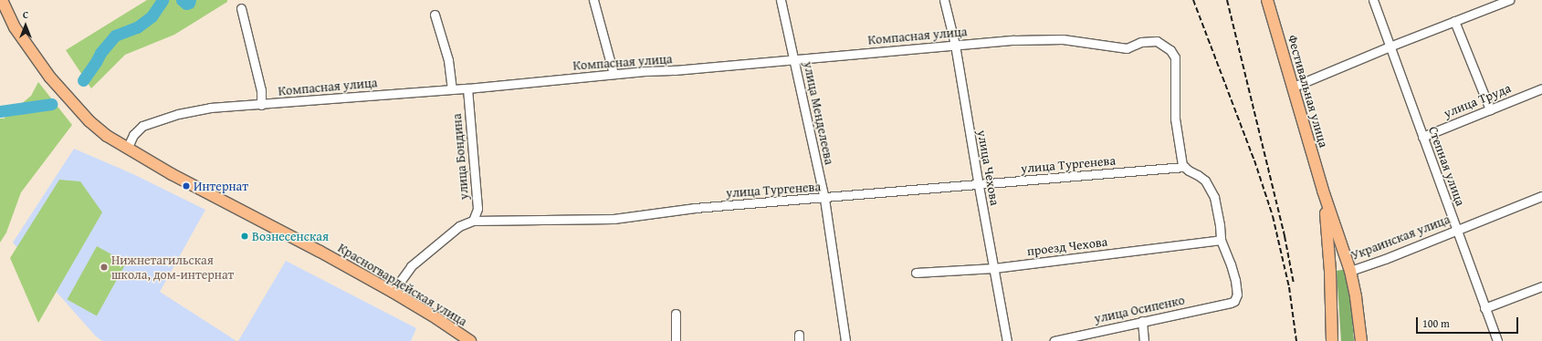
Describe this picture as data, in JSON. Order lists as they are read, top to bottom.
{
  "streets": {
    "main road": ["Фестивальная улица", "Красногвардейская улица"],
    "street": [
      "Компасная улица",
      "улица Труда",
      "улица Менделеева",
      "улица Бондина",
      "улица Тургенева",
      "Степная улица",
      "улица Чехова",
      "Украинская улица",
      "проезд Чехова",
      "улица Осипенко"
    ]
  },
  "crossings": [
    ["Компасная улица", "улица Менделеева"],
    ["Компасная улица", "улица Бондина"],
    ["Компасная улица", "улица Тургенева"],
    ["Компасная улица", "улица Чехова"],
    ["Компасная улица", "Красногвардейская улица"],
    ["Фестивальная улица", "Украинская улица"],
    ["улица Труда", "Степная улица"],
    ["улица Менделеева", "улица Тургенева"],
    ["улица Бондина", "улица Тургенева"],
    ["улица Тургенева", "улица Чехова"],
    ["улица Тургенева", "Красногвардейская улица"],
    ["Степная улица", "Украинская улица"],
    ["улица Чехова", "проезд Чехова"],
    ["проезд Чехова", "улица Осипенко"]
  ],
  "places": ["Интернат", "Вознесенская", "Нижнетагильская школа, дом-интернат"],
  "scale_bar": "100 m",
  "north": "top"
}
